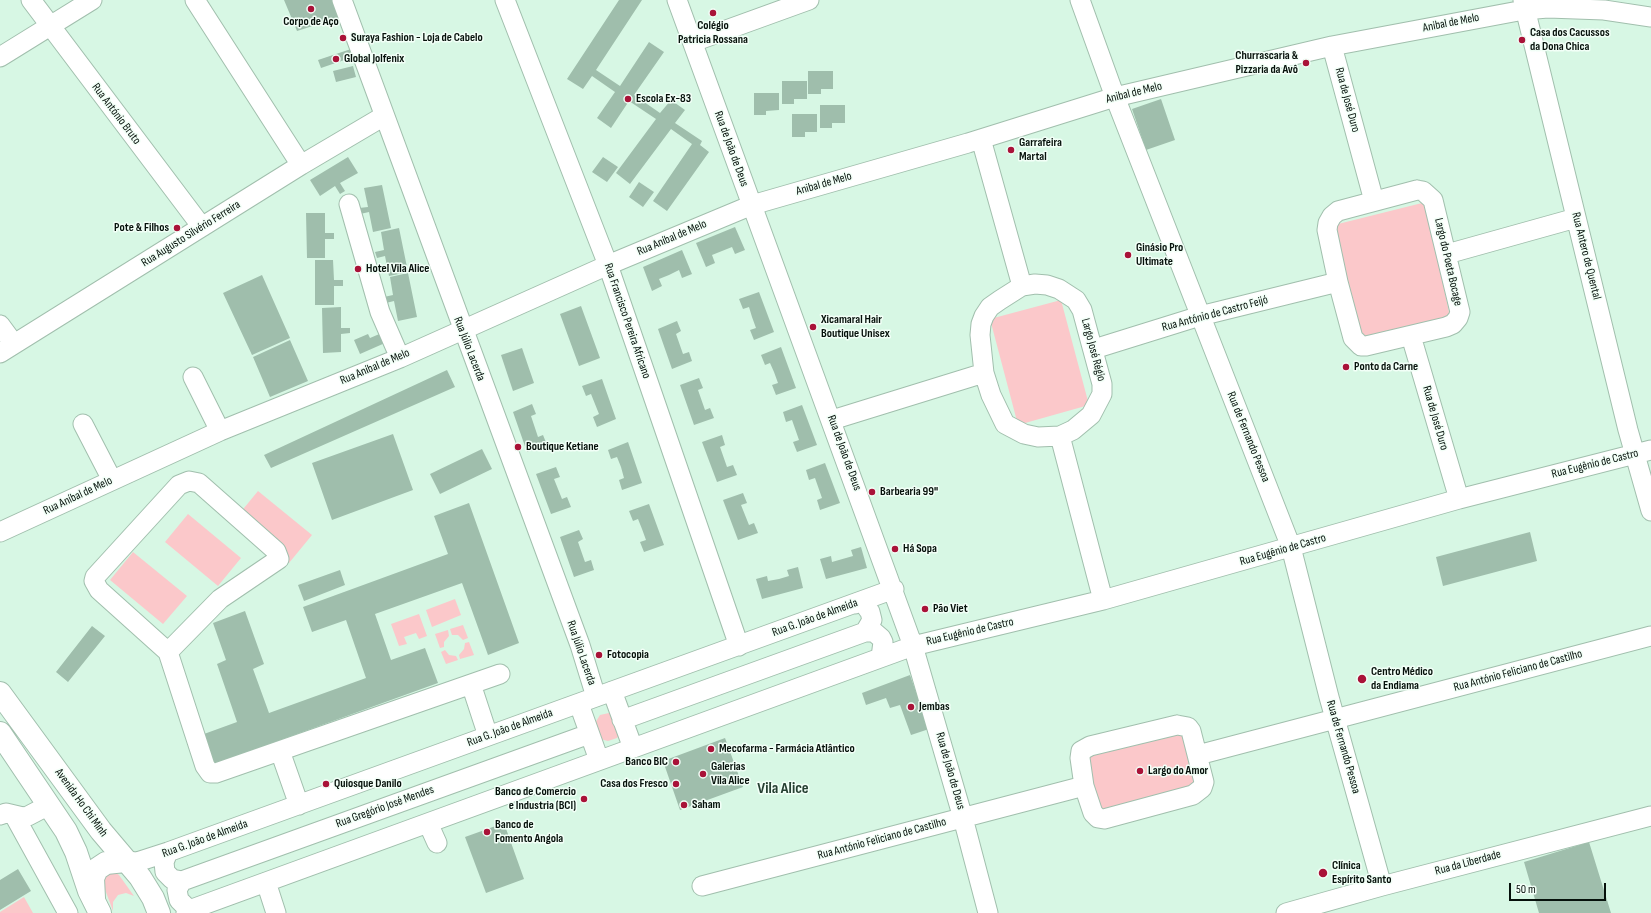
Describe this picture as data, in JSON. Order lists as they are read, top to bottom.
{
  "streets": {
    "main road": ["Avenida Ho Chi Minh"],
    "street": [
      "Anibal de Melo",
      "Rua de José Duro",
      "Rua António Bruto",
      "Rua de João de Deus",
      "Rua Augusto Silvério Ferreira",
      "Rua Aníbal de Melo",
      "Rua Antero de Quental",
      "Largo do Poeta Bocage",
      "Rua António de Castro Feijó",
      "Rua Francisco Pereira Africano",
      "Rua Júlio Lacerda",
      "Largo José Régio",
      "Rua de Fernando Pessoa",
      "Rua Eugênio de Castro",
      "Rua G. João de Almeida",
      "Rua António Feliciano de Castilho",
      "Rua Gregório José Mendes",
      "Rua da Liberdade"
    ]
  },
  "crossings": [
    ["Anibal de Melo", "Rua de José Duro"],
    ["Anibal de Melo", "Rua de João de Deus"],
    ["Anibal de Melo", "Rua Aníbal de Melo"],
    ["Anibal de Melo", "Rua Antero de Quental"],
    ["Anibal de Melo", "Rua de Fernando Pessoa"],
    ["Rua de José Duro", "Largo do Poeta Bocage"],
    ["Rua de José Duro", "Rua Eugênio de Castro"],
    ["Rua António Bruto", "Rua Augusto Silvério Ferreira"],
    ["Rua de João de Deus", "Rua Aníbal de Melo"],
    ["Rua de João de Deus", "Rua Eugênio de Castro"],
    ["Rua de João de Deus", "Rua G. João de Almeida"],
    ["Rua de João de Deus", "Rua António Feliciano de Castilho"],
    ["Rua Augusto Silvério Ferreira", "Rua Júlio Lacerda"],
    ["Rua Aníbal de Melo", "Rua Francisco Pereira Africano"],
    ["Rua Aníbal de Melo", "Rua Júlio Lacerda"],
    ["Rua Antero de Quental", "Rua Eugênio de Castro"],
    ["Largo do Poeta Bocage", "Rua António de Castro Feijó"],
    ["Rua António de Castro Feijó", "Largo José Régio"],
    ["Rua António de Castro Feijó", "Rua de Fernando Pessoa"],
    ["Rua Francisco Pereira Africano", "Rua G. João de Almeida"],
    ["Rua Júlio Lacerda", "Rua G. João de Almeida"],
    ["Rua de Fernando Pessoa", "Rua Eugênio de Castro"],
    ["Rua de Fernando Pessoa", "Rua António Feliciano de Castilho"],
    ["Rua de Fernando Pessoa", "Rua da Liberdade"],
    ["Rua G. João de Almeida", "Avenida Ho Chi Minh"]
  ],
  "districts": ["Vila Alice"],
  "places": [
    "Corpo de Aço",
    "Colégio Patricia Rossana",
    "Suraya Fashion - Loja de Cabelo",
    "Casa dos Cacussos da Dona Chica",
    "Global Jolfenix",
    "Churrascaria & Pizzaria da Avô",
    "Escola Ex-83",
    "Garrafeira Martal",
    "Pote & Filhos",
    "Ginásio Pro Ultimate",
    "Hotel Vila Alice",
    "Xicamaral Hair Boutique Unisex",
    "Ponto da Carne",
    "Boutique Ketiane",
    "Barbearia 99\"",
    "Há Sopa",
    "Pão Viet",
    "Fotocopia",
    "Centro Médico da Endiama",
    "Jembas",
    "Mecofarma - Farmácia Atlântico",
    "Banco BIC",
    "Largo do Amor",
    "Galerias Vila Alice",
    "Quiosque Danilo",
    "Casa dos Fresco",
    "Banco de Comercio e Industria (BCI)",
    "Saham",
    "Banco de Fomento Angola",
    "Clínica Espírito Santo"
  ],
  "scale_bar": "50 m"
}
